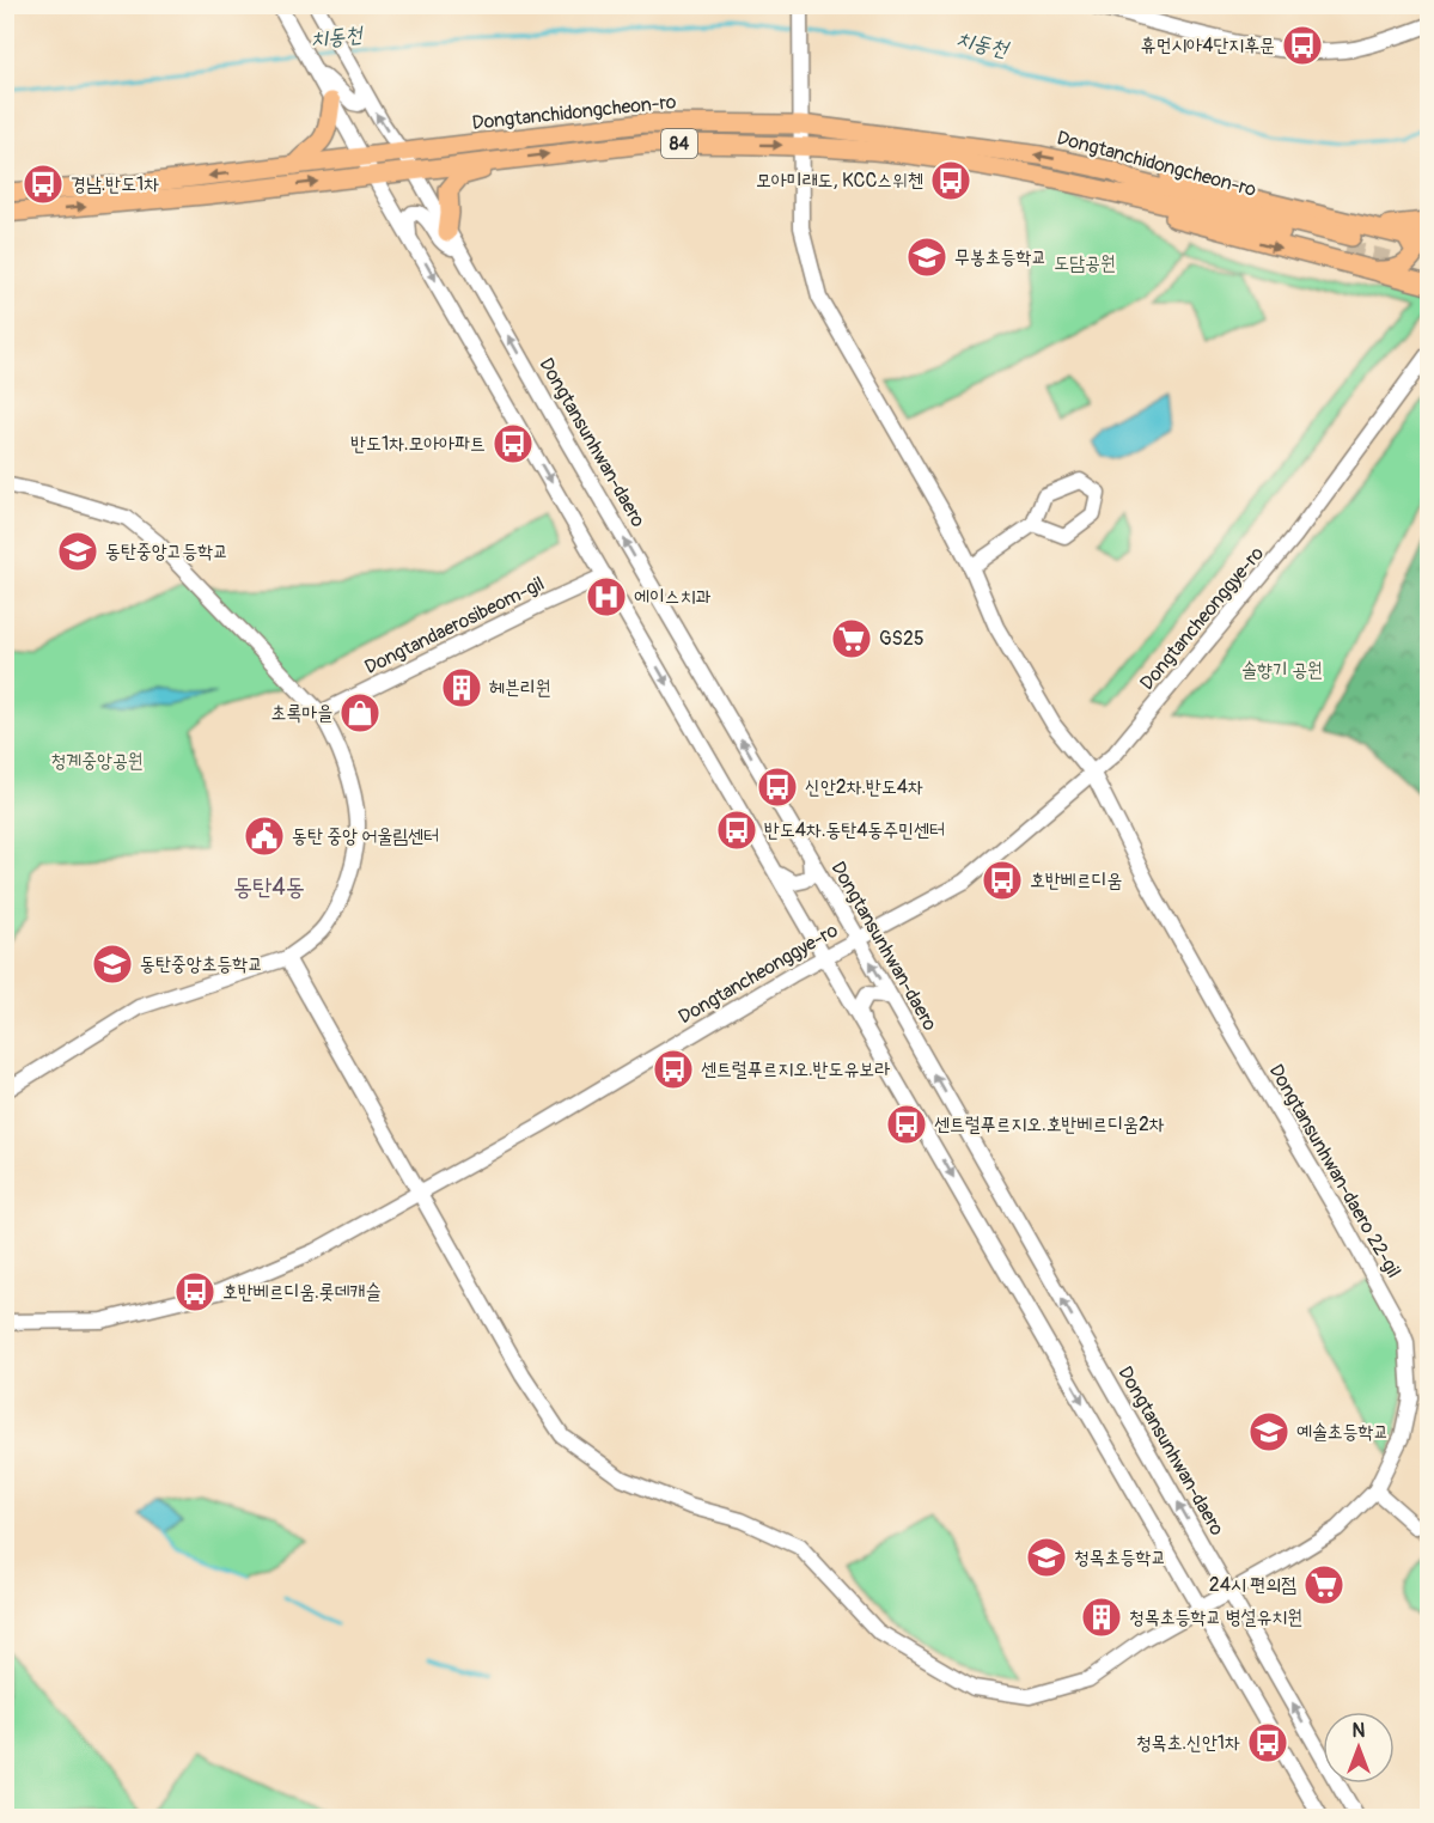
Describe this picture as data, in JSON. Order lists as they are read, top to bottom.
{
  "streets": {
    "main road": ["Dongtanchidongcheon-ro", "84"],
    "street": [
      "Dongtansunhwan-daero",
      "Dongtancheonggye-ro",
      "Dongtandaerosibeom-gil",
      "Dongtansunhwan-daero 22-gil"
    ]
  },
  "crossings": [
    ["Dongtanchidongcheon-ro", "Dongtansunhwan-daero"],
    ["Dongtanchidongcheon-ro", "Dongtansunhwan-daero 22-gil"],
    ["Dongtansunhwan-daero", "Dongtancheonggye-ro"],
    ["Dongtansunhwan-daero", "Dongtansunhwan-daero 22-gil"],
    ["Dongtancheonggye-ro", "Dongtansunhwan-daero 22-gil"]
  ],
  "districts": ["동탄4동"],
  "water": ["치동천"],
  "parks": ["도담공원", "솔향기 공원", "청계중앙공원"],
  "places": {
    "bus stop": [
      "휴먼시아4단지후문",
      "모아미래도, KCC스위첸",
      "경남.반도1차",
      "반도1차.모아아파트",
      "신안2차.반도4차",
      "반도4차.동탄4동주민센터",
      "호반베르디움",
      "센트럴푸르지오.반도유보라",
      "센트럴푸르지오.호반베르디움2차",
      "호반베르디움.롯데캐슬",
      "청목초.신안1차"
    ],
    "school or university": [
      "무봉초등학교",
      "동탄중앙고등학교",
      "동탄중앙초등학교",
      "예솔초등학교",
      "청목초등학교"
    ],
    "hospital": ["에이스치과"],
    "supermarket": ["GS25", "24시 편의점"],
    "building": ["헤븐리원", "청목초등학교 병설유치원"],
    "shop": ["초록마을"],
    "public building": ["동탄 중앙 어울림센터"]
  },
  "north": "top"
}
